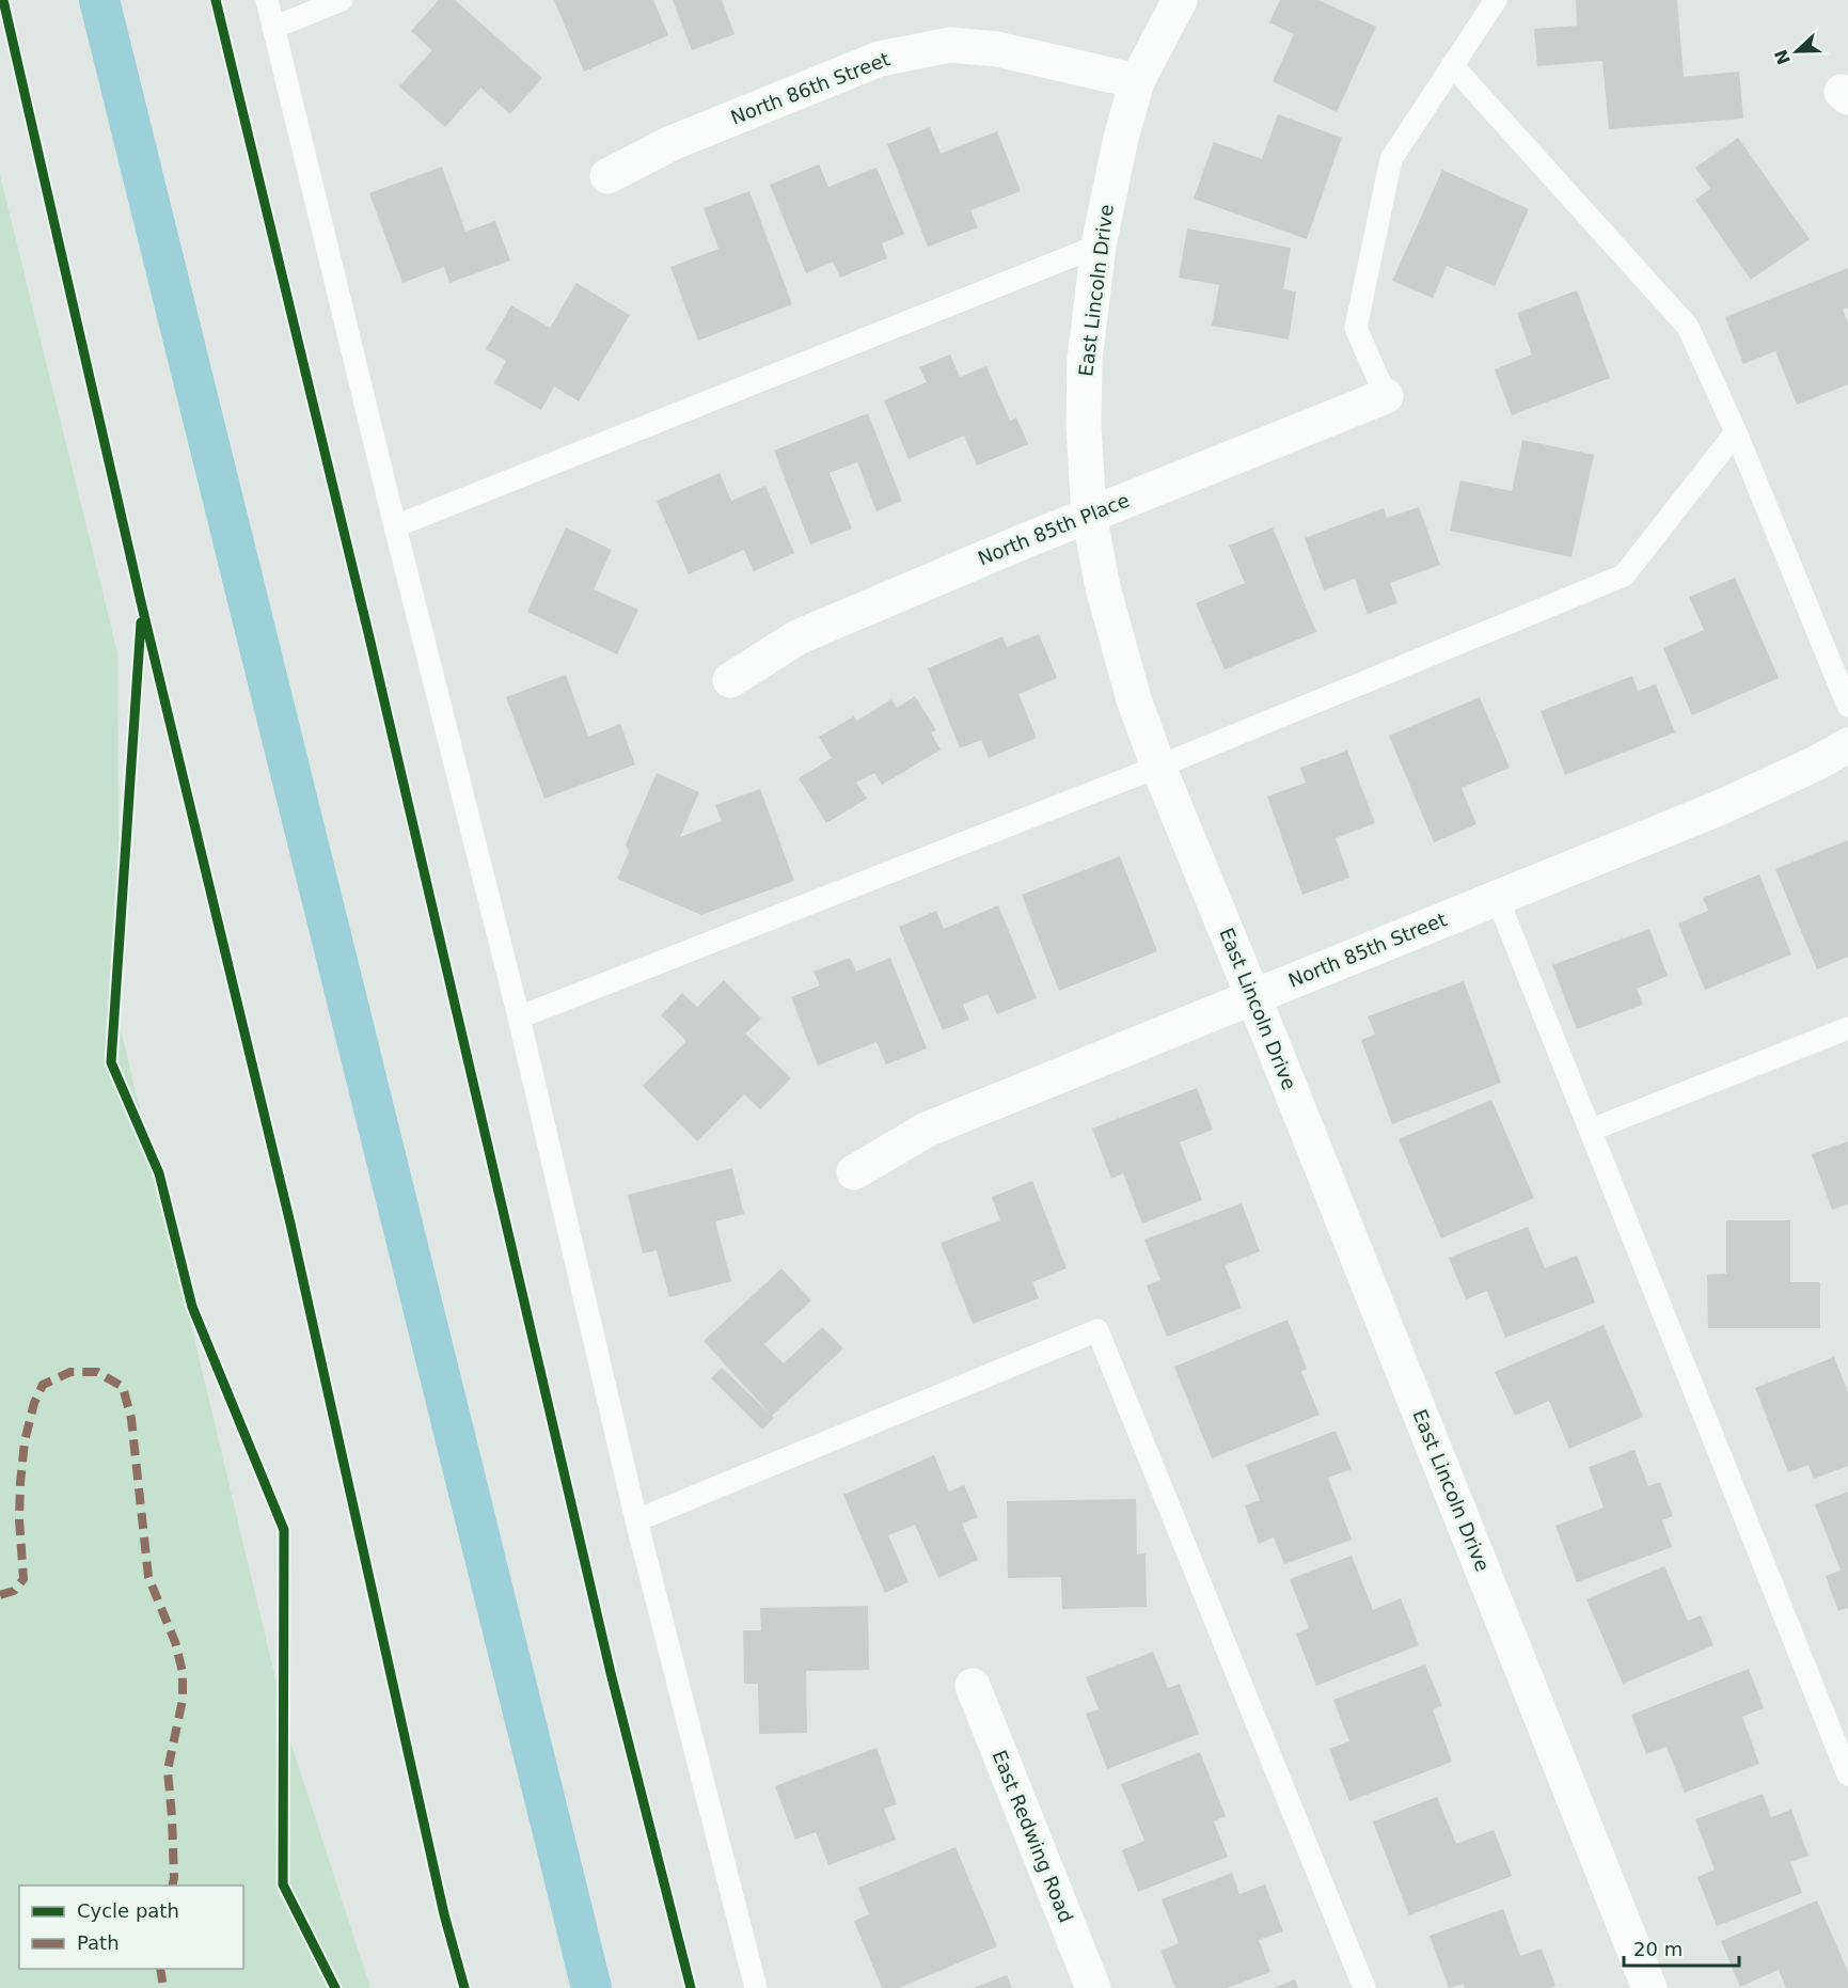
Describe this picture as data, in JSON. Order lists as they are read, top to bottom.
{
  "streets": {
    "street": [
      "North 86th Street",
      "East Lincoln Drive",
      "North 85th Place",
      "North 85th Street",
      "East Redwing Road"
    ]
  },
  "crossings": [
    ["North 86th Street", "East Lincoln Drive"],
    ["East Lincoln Drive", "North 85th Place"],
    ["East Lincoln Drive", "North 85th Street"]
  ],
  "legend": ["Cycle path", "Path"],
  "scale_bar": "20 m",
  "north": "left"
}
